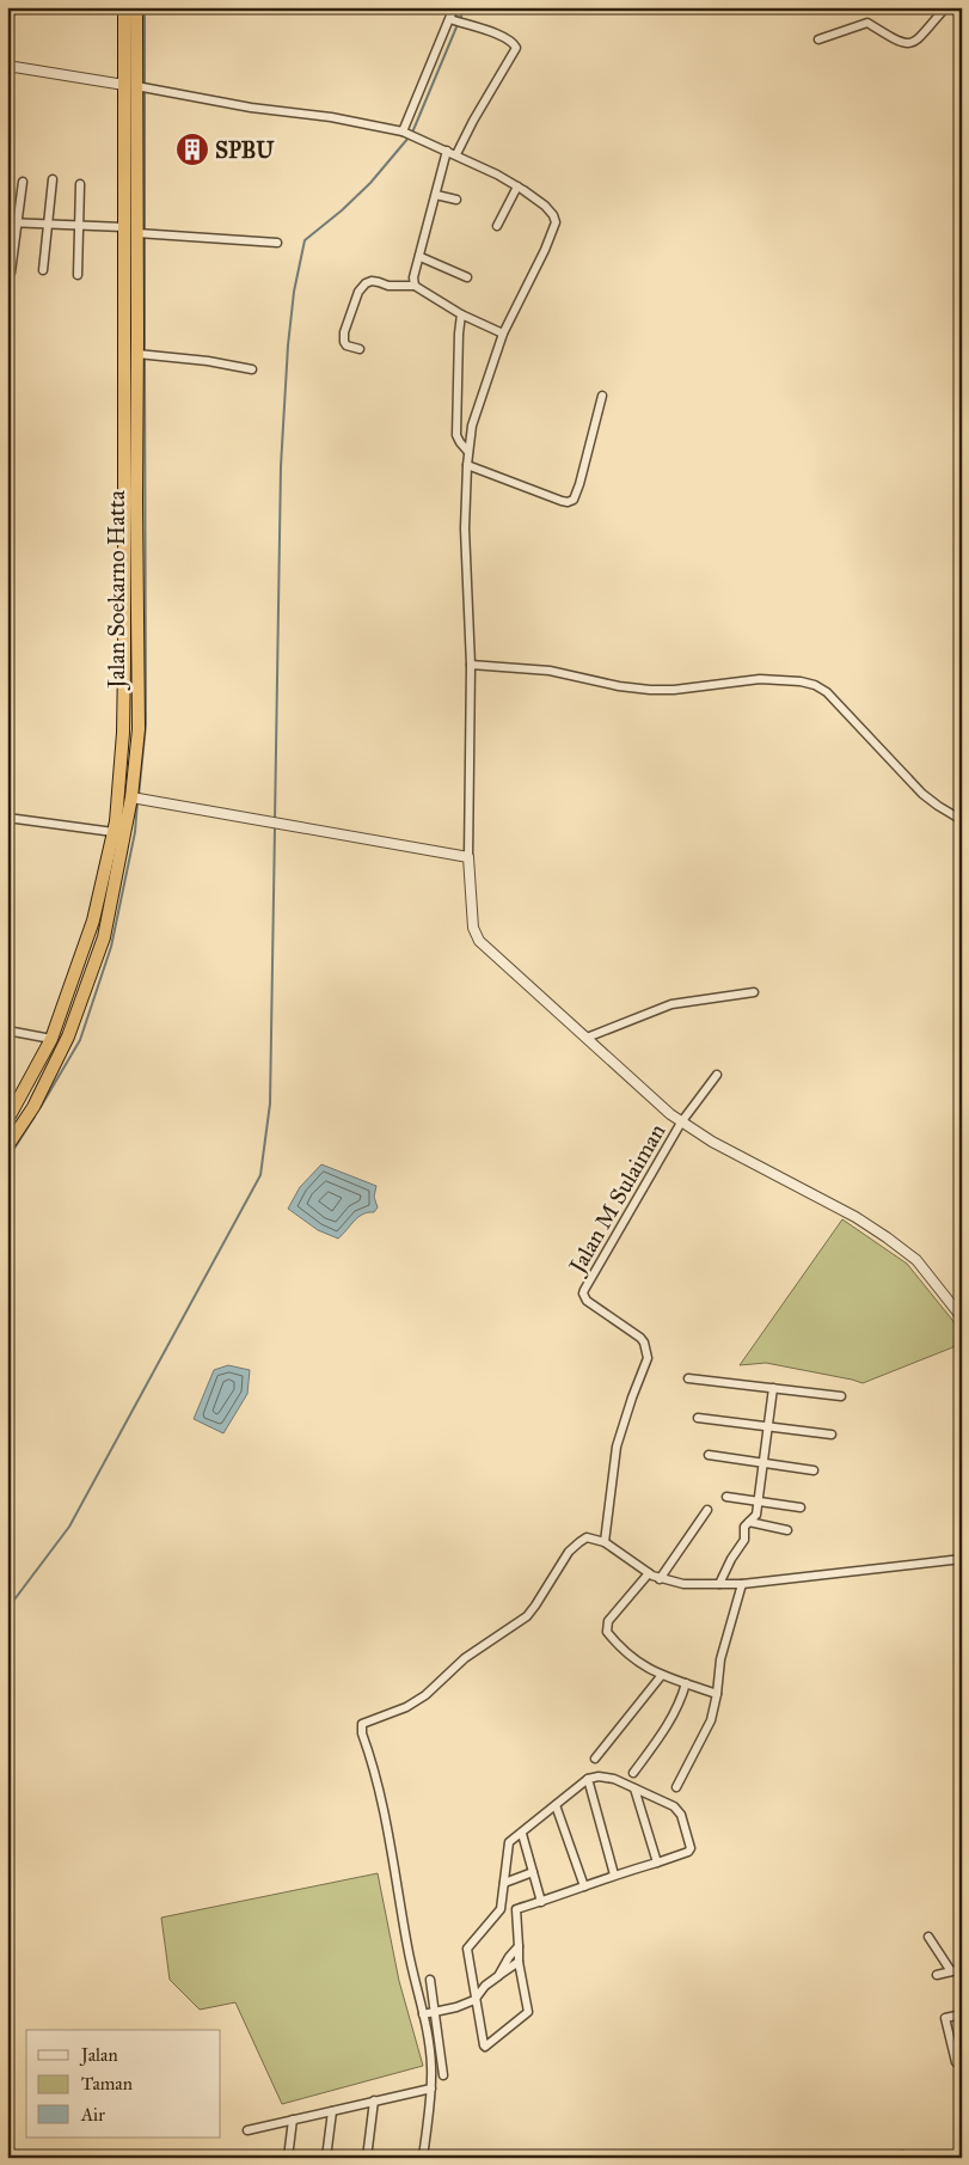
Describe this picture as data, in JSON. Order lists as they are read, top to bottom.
{
  "streets": {
    "highway": ["Jalan Soekarno Hatta"],
    "street": ["Jalan M Sulaiman"]
  },
  "places": {
    "building": ["SPBU"]
  },
  "legend": ["Jalan", "Taman", "Air"]
}
